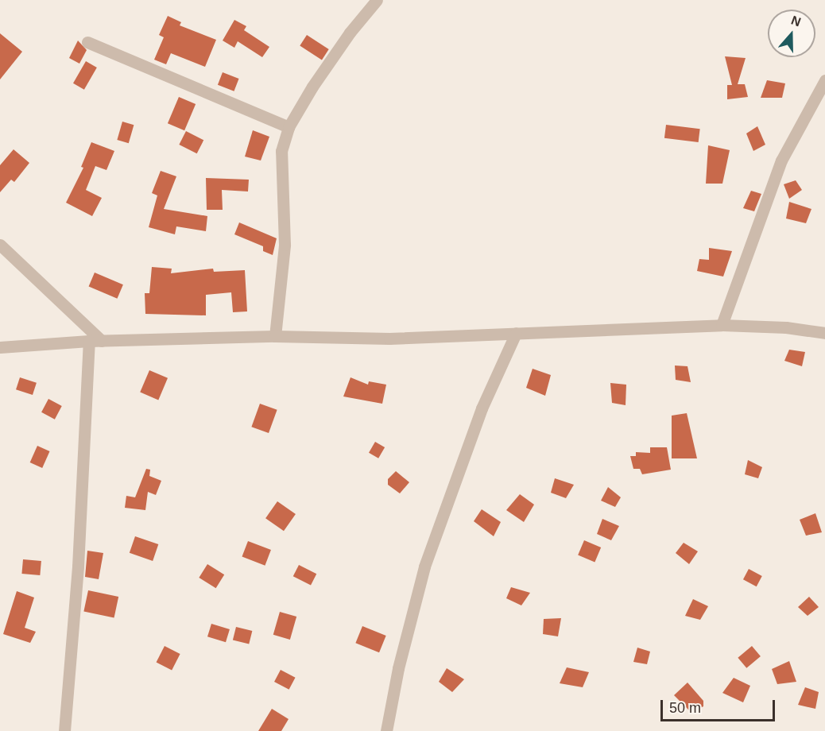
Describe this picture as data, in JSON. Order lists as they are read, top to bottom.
{
  "scale_bar": "50 m",
  "north": "top"
}
